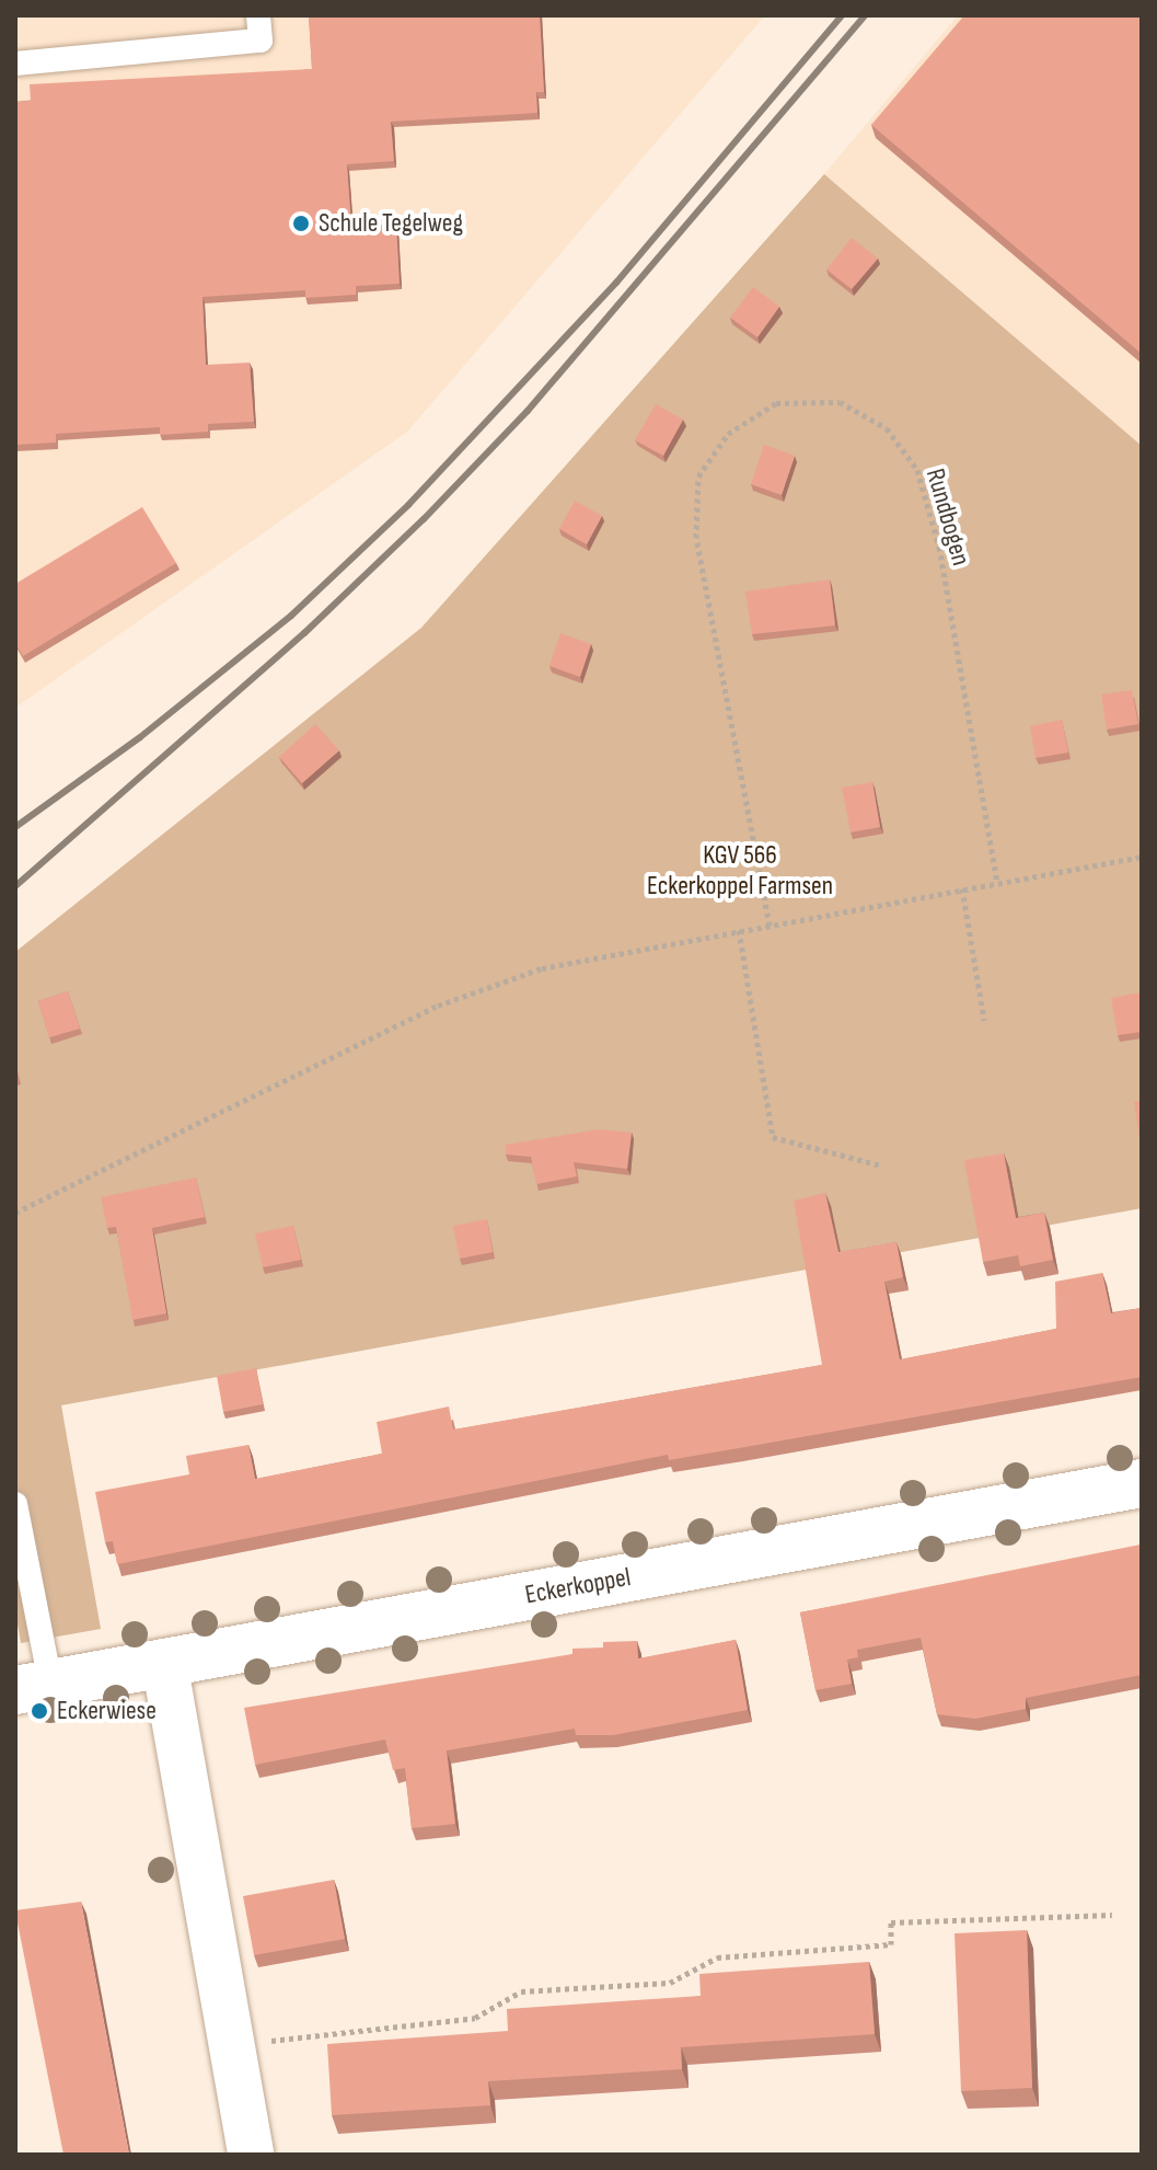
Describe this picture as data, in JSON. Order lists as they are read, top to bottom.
{
  "streets": {
    "street": ["Eckerkoppel"],
    "path": ["Rundbogen"]
  },
  "parks": ["KGV 566 Eckerkoppel Farmsen"],
  "places": ["Schule Tegelweg", "Eckerwiese"]
}
